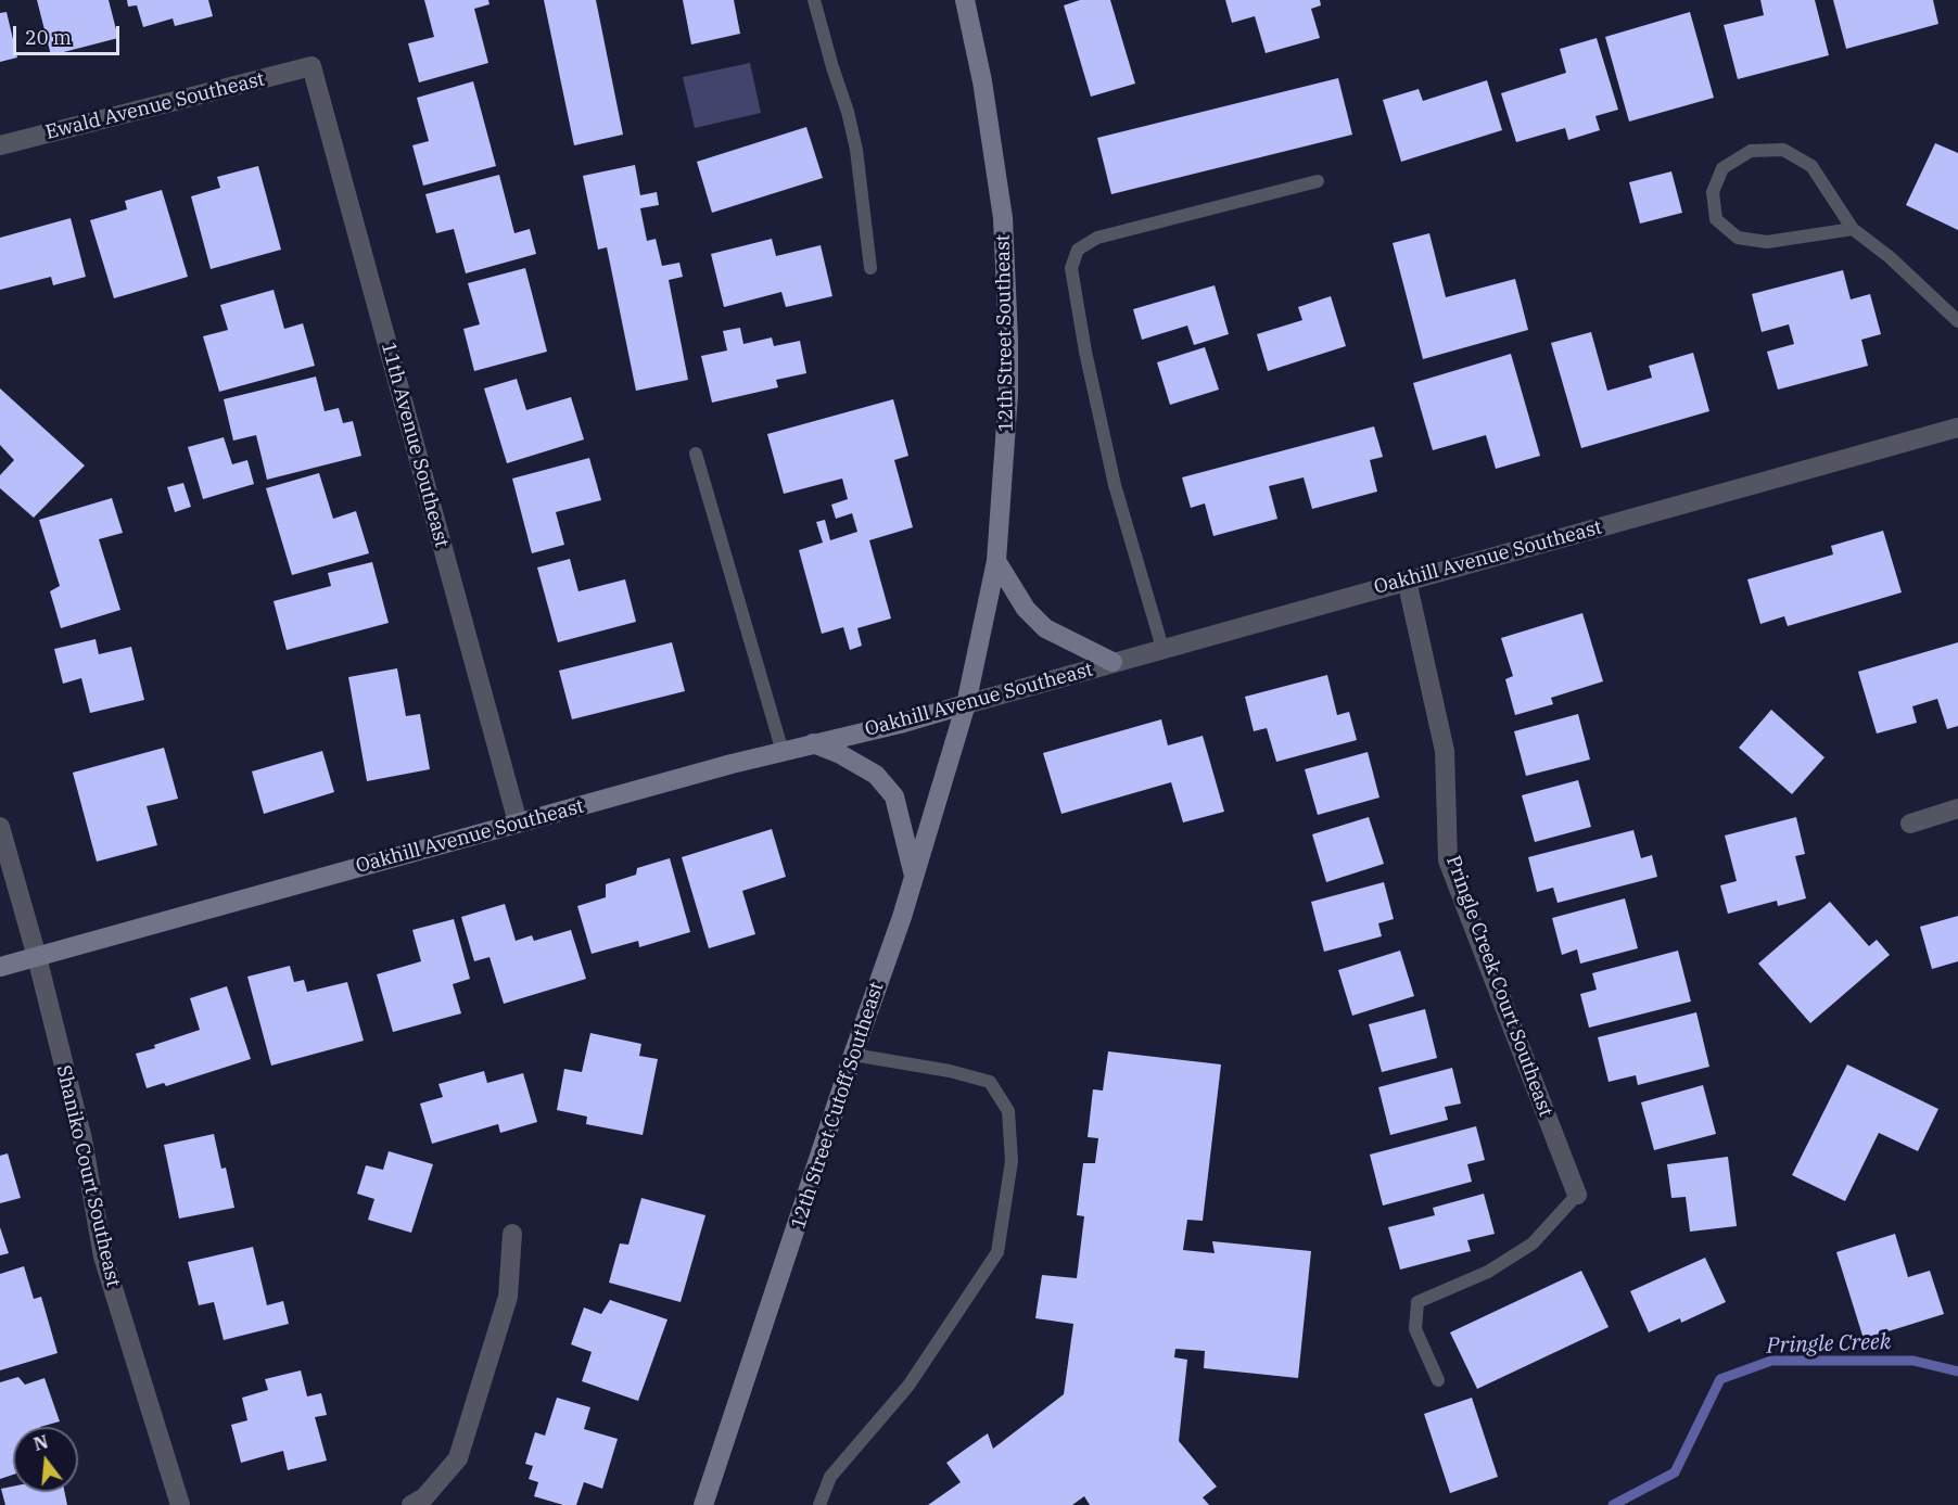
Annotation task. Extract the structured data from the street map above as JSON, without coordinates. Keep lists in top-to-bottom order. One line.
{"streets":{"main road":["12th Street Southeast","Oakhill Avenue Southeast","12th Street Cutoff Southeast"],"street":["Ewald Avenue Southeast","11th Avenue Southeast","Pringle Creek Court Southeast","Shaniko Court Southeast"]},"crossings":[["Ewald Avenue Southeast","11th Avenue Southeast"],["12th Street Southeast","Oakhill Avenue Southeast"],["12th Street Southeast","12th Street Cutoff Southeast"],["11th Avenue Southeast","Oakhill Avenue Southeast"],["Oakhill Avenue Southeast","Pringle Creek Court Southeast"],["Oakhill Avenue Southeast","12th Street Cutoff Southeast"],["Oakhill Avenue Southeast","Shaniko Court Southeast"]],"water":["Pringle Creek"],"scale_bar":"20 m","north":"top"}
